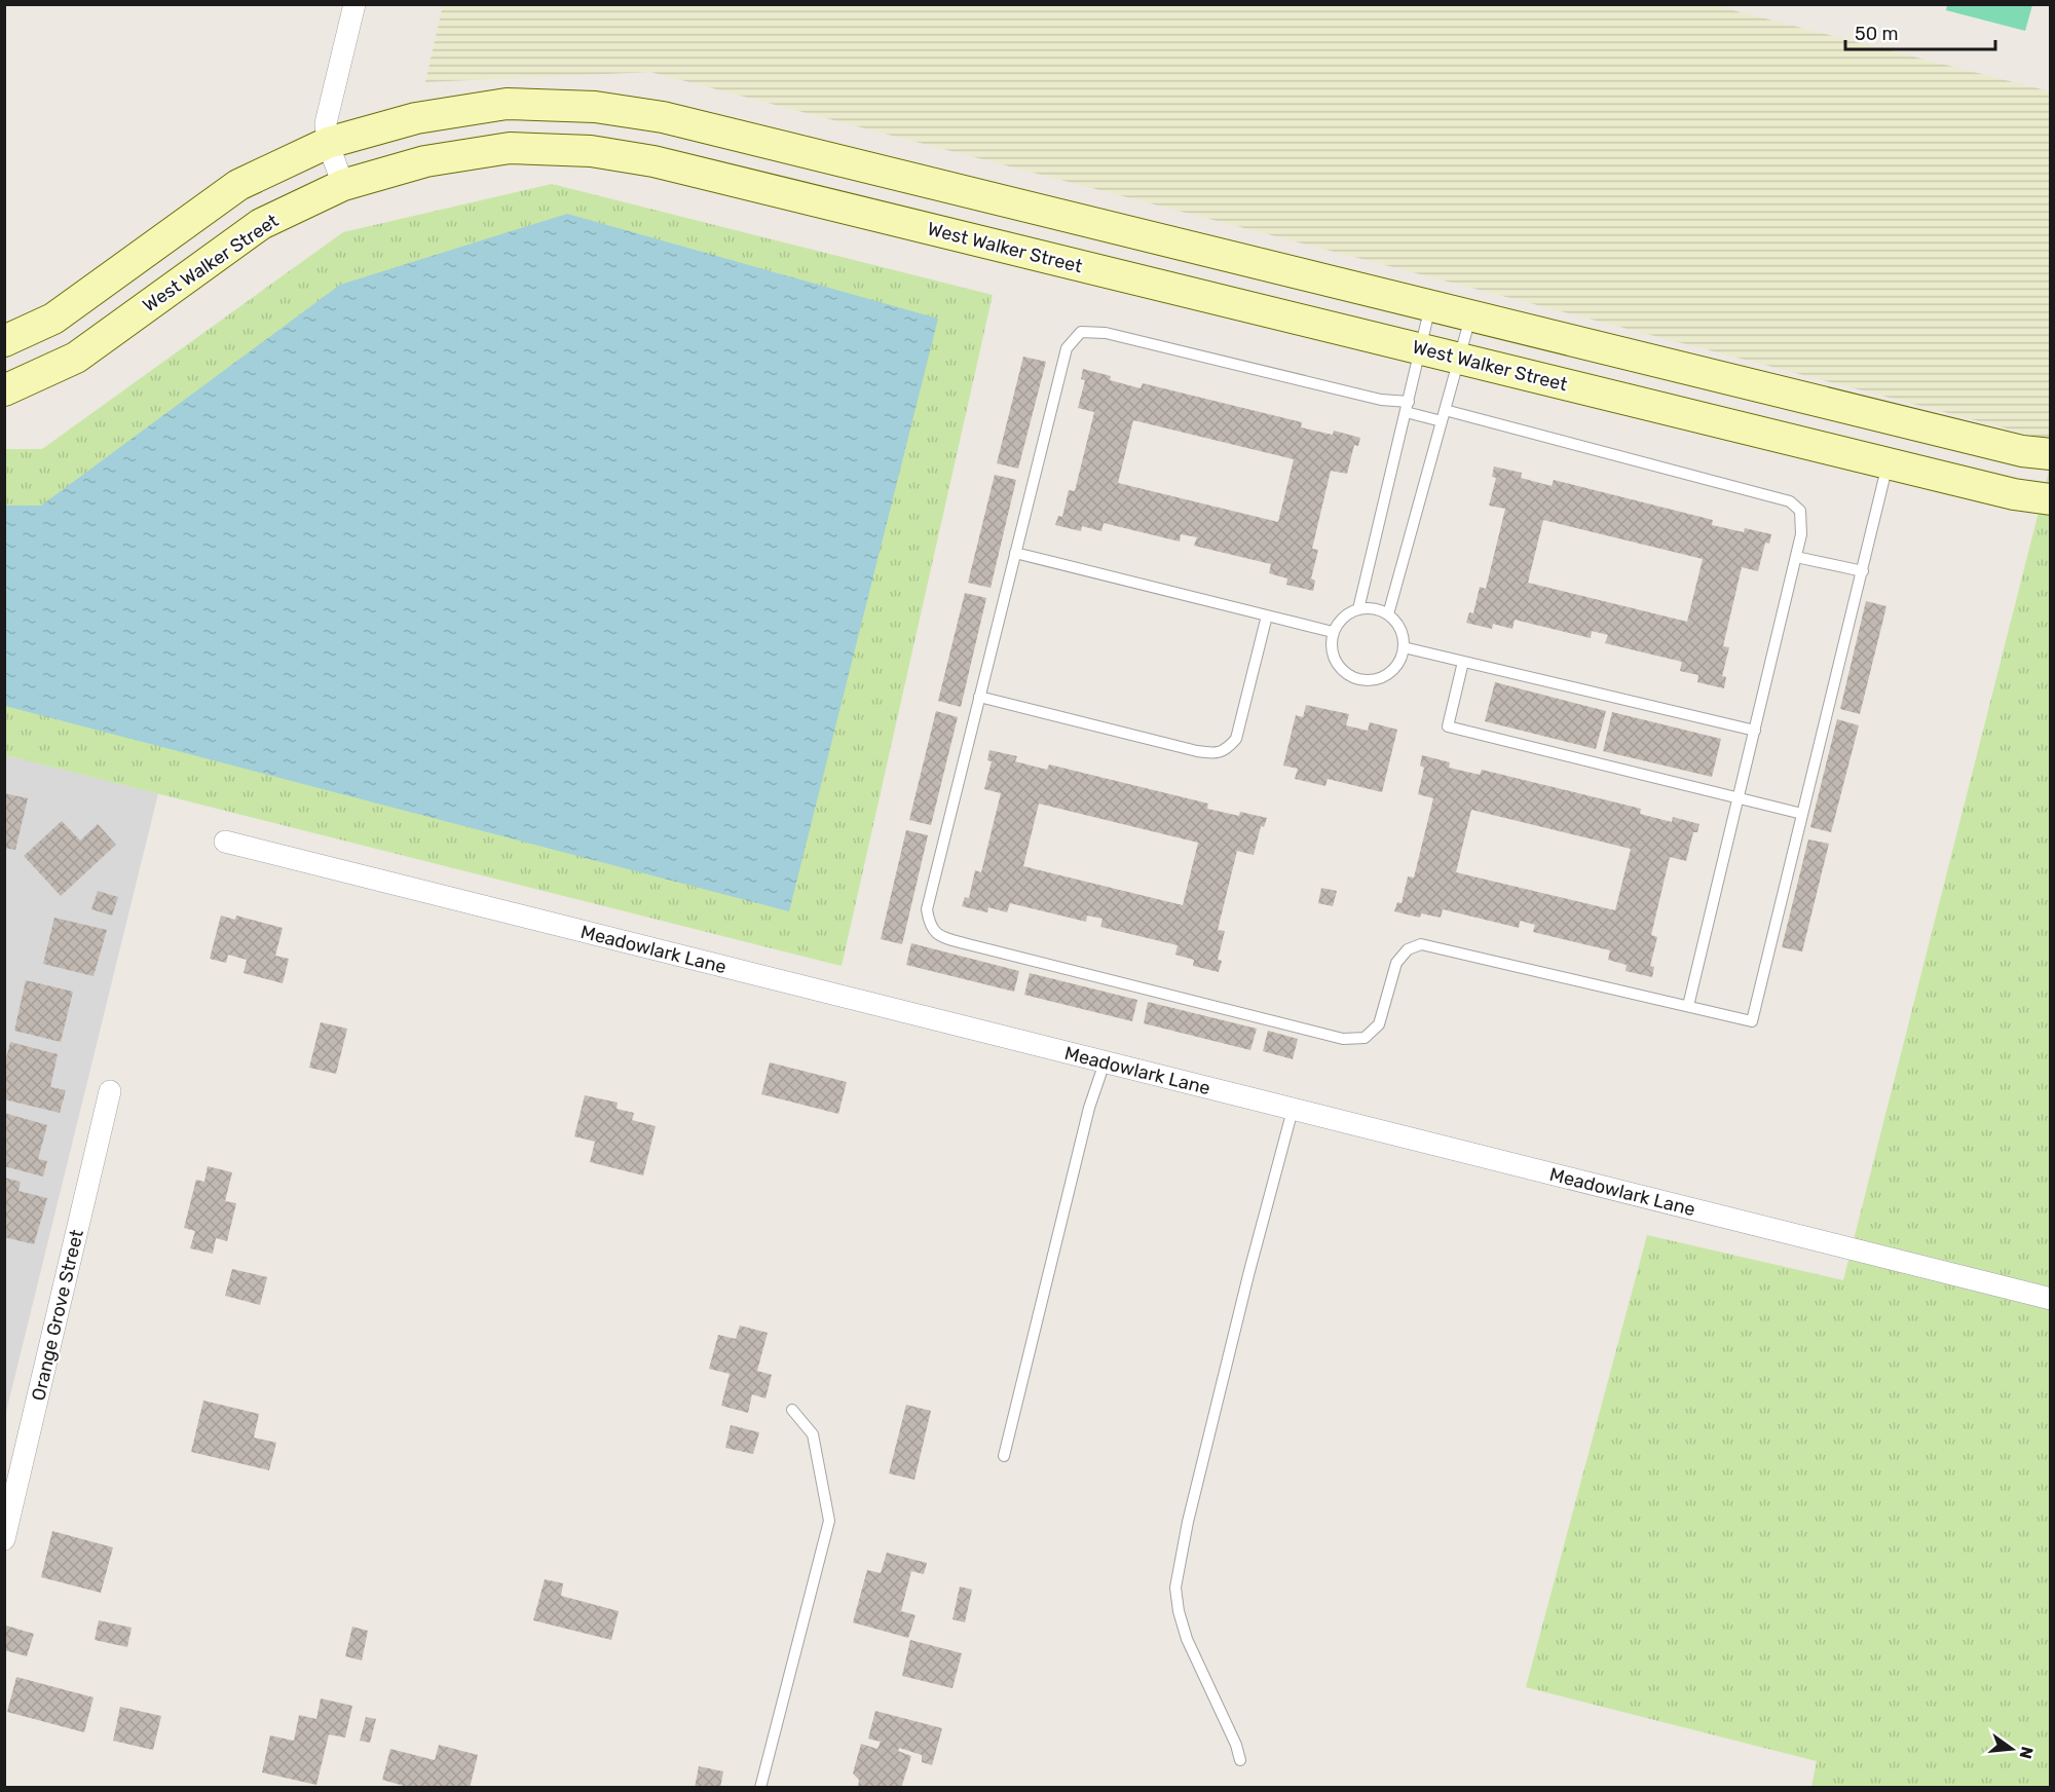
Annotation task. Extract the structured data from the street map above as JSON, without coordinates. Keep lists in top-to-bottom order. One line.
{"streets":{"street":["West Walker Street","Meadowlark Lane","Orange Grove Street"]},"scale_bar":"50 m","north":"right"}
